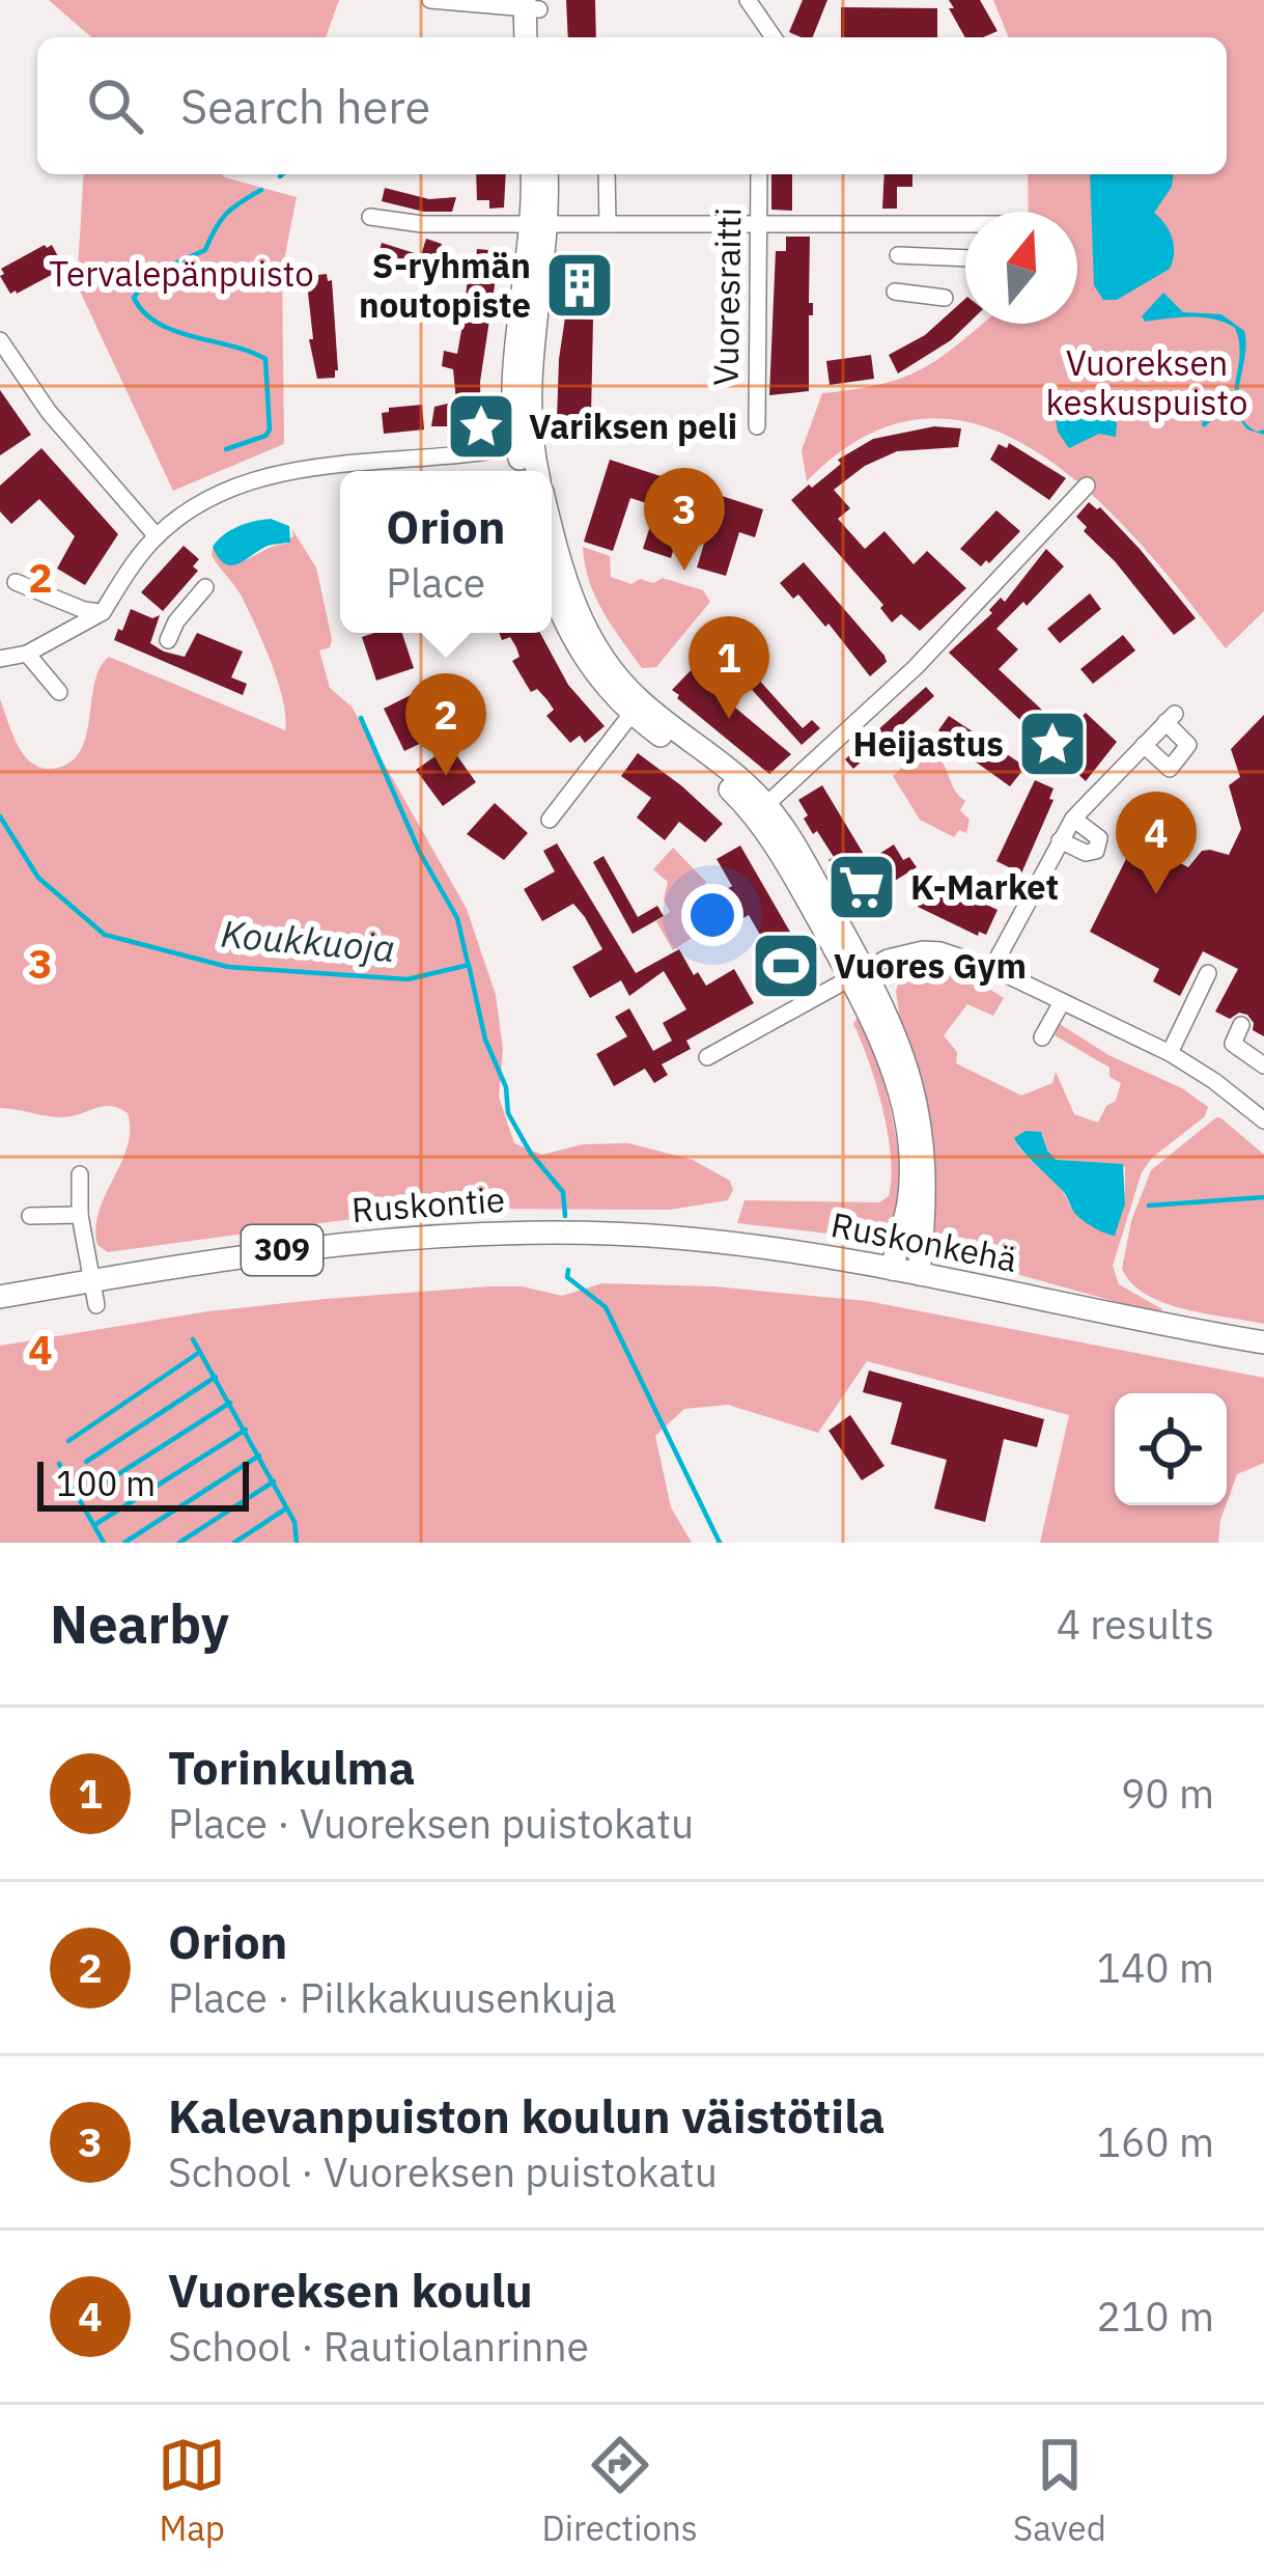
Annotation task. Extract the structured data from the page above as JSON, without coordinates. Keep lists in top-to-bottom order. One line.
{"streets":{"main road":["Ruskontie","Ruskonkehä","309"],"street":["Vuoresraitti"]},"crossings":[["Ruskontie","Ruskonkehä"]],"water":["Koukkuoja"],"parks":["Tervalepänpuisto","Vuoreksen keskuspuisto"],"places":{"building":["S-ryhmän noutopiste"],"place":["Variksen peli","Heijastus"],"supermarket":["K-Market"],"sports":["Vuores Gym"]},"scale_bar":"100 m","north":"top","page":{"search":"Search here","pins":["3","1","2","4"],"popup":["Orion","Place"],"scale":"100 m","heading":["Nearby","4 results"],"list":[{"mark":"1","name":"Torinkulma","note":"Place · Vuoreksen puistokatu","value":"90 m"},{"mark":"2","name":"Orion","note":"Place · Pilkkakuusenkuja","value":"140 m"},{"mark":"3","name":"Kalevanpuiston koulun väistötila","note":"School · Vuoreksen puistokatu","value":"160 m"},{"mark":"4","name":"Vuoreksen koulu","note":"School · Rautiolanrinne","value":"210 m"}],"nav":["Map","Directions","Saved"]},"grid":{"rows":["2","3","4"]}}
